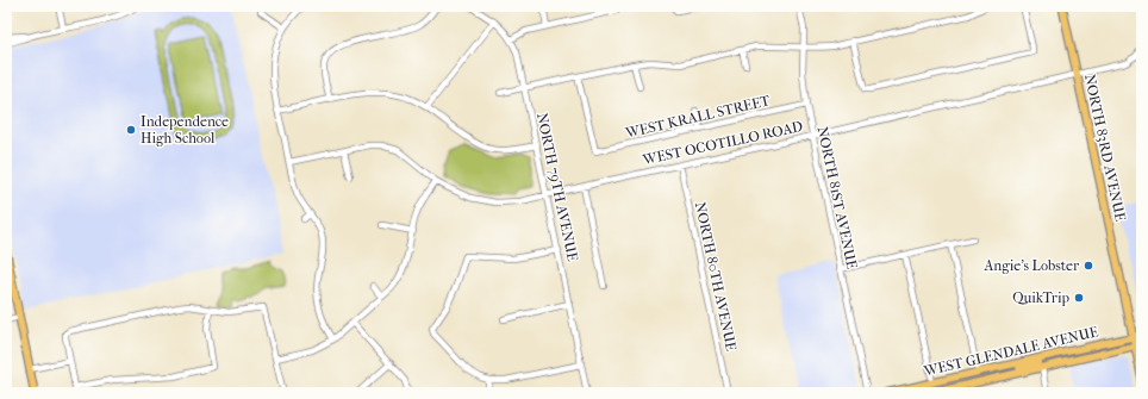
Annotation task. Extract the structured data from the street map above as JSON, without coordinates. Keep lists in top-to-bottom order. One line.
{"streets":{"main road":["NORTH 83RD AVENUE","WEST GLENDALE AVENUE"],"street":["WEST KRALL STREET","WEST OCOTILLO ROAD","NORTH 79TH AVENUE","NORTH 81ST AVENUE","NORTH 80TH AVENUE"]},"crossings":[["WEST KRALL STREET","NORTH 81ST AVENUE"],["WEST OCOTILLO ROAD","NORTH 83RD AVENUE"],["WEST OCOTILLO ROAD","NORTH 79TH AVENUE"],["WEST OCOTILLO ROAD","NORTH 81ST AVENUE"],["WEST OCOTILLO ROAD","NORTH 80TH AVENUE"],["NORTH 83RD AVENUE","WEST GLENDALE AVENUE"]],"places":["Independence High School","Angie's Lobster","QuikTrip"]}
